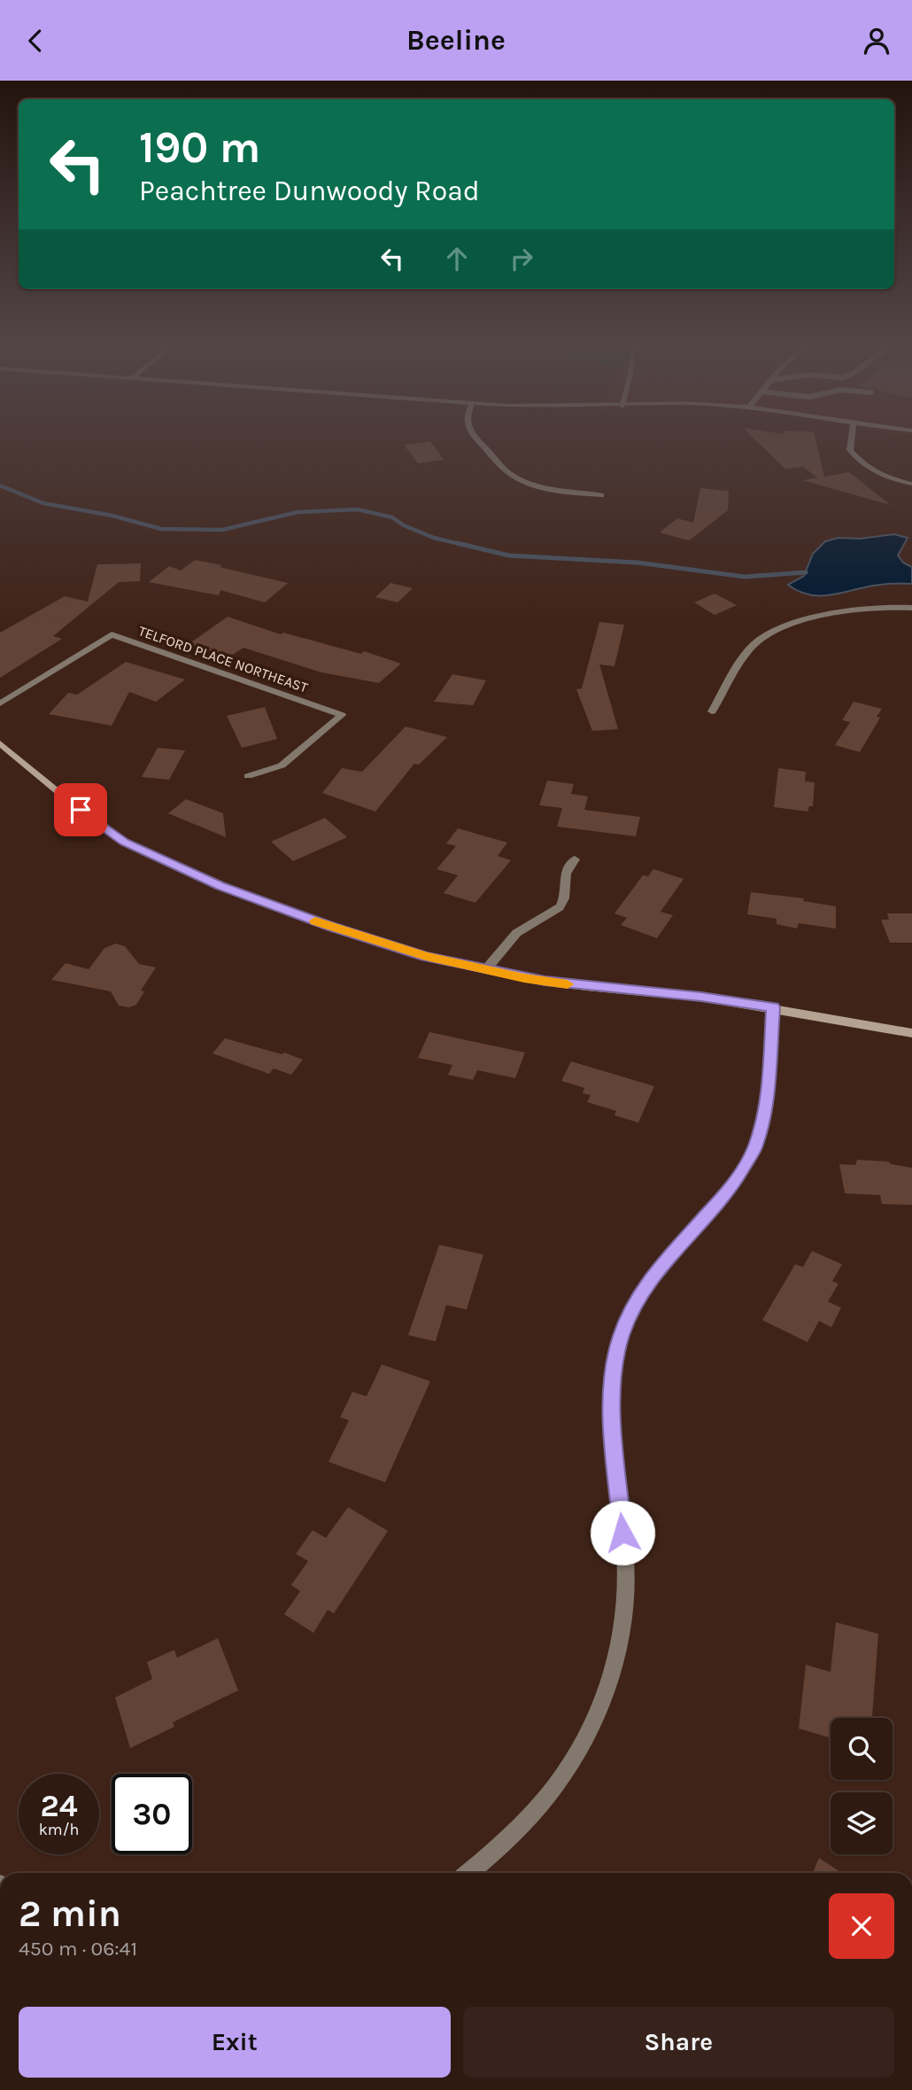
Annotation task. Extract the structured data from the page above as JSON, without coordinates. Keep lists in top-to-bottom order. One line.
{"streets":{"street":["TELFORD PLACE NORTHEAST"]},"page":{"header":"Beeline","turn":["190 m","Peachtree Dunwoody Road"],"speed":"24 km/h","limit":"30","heading":["2 min","450 m · 06:41"],"buttons":["Exit","Share"]}}
